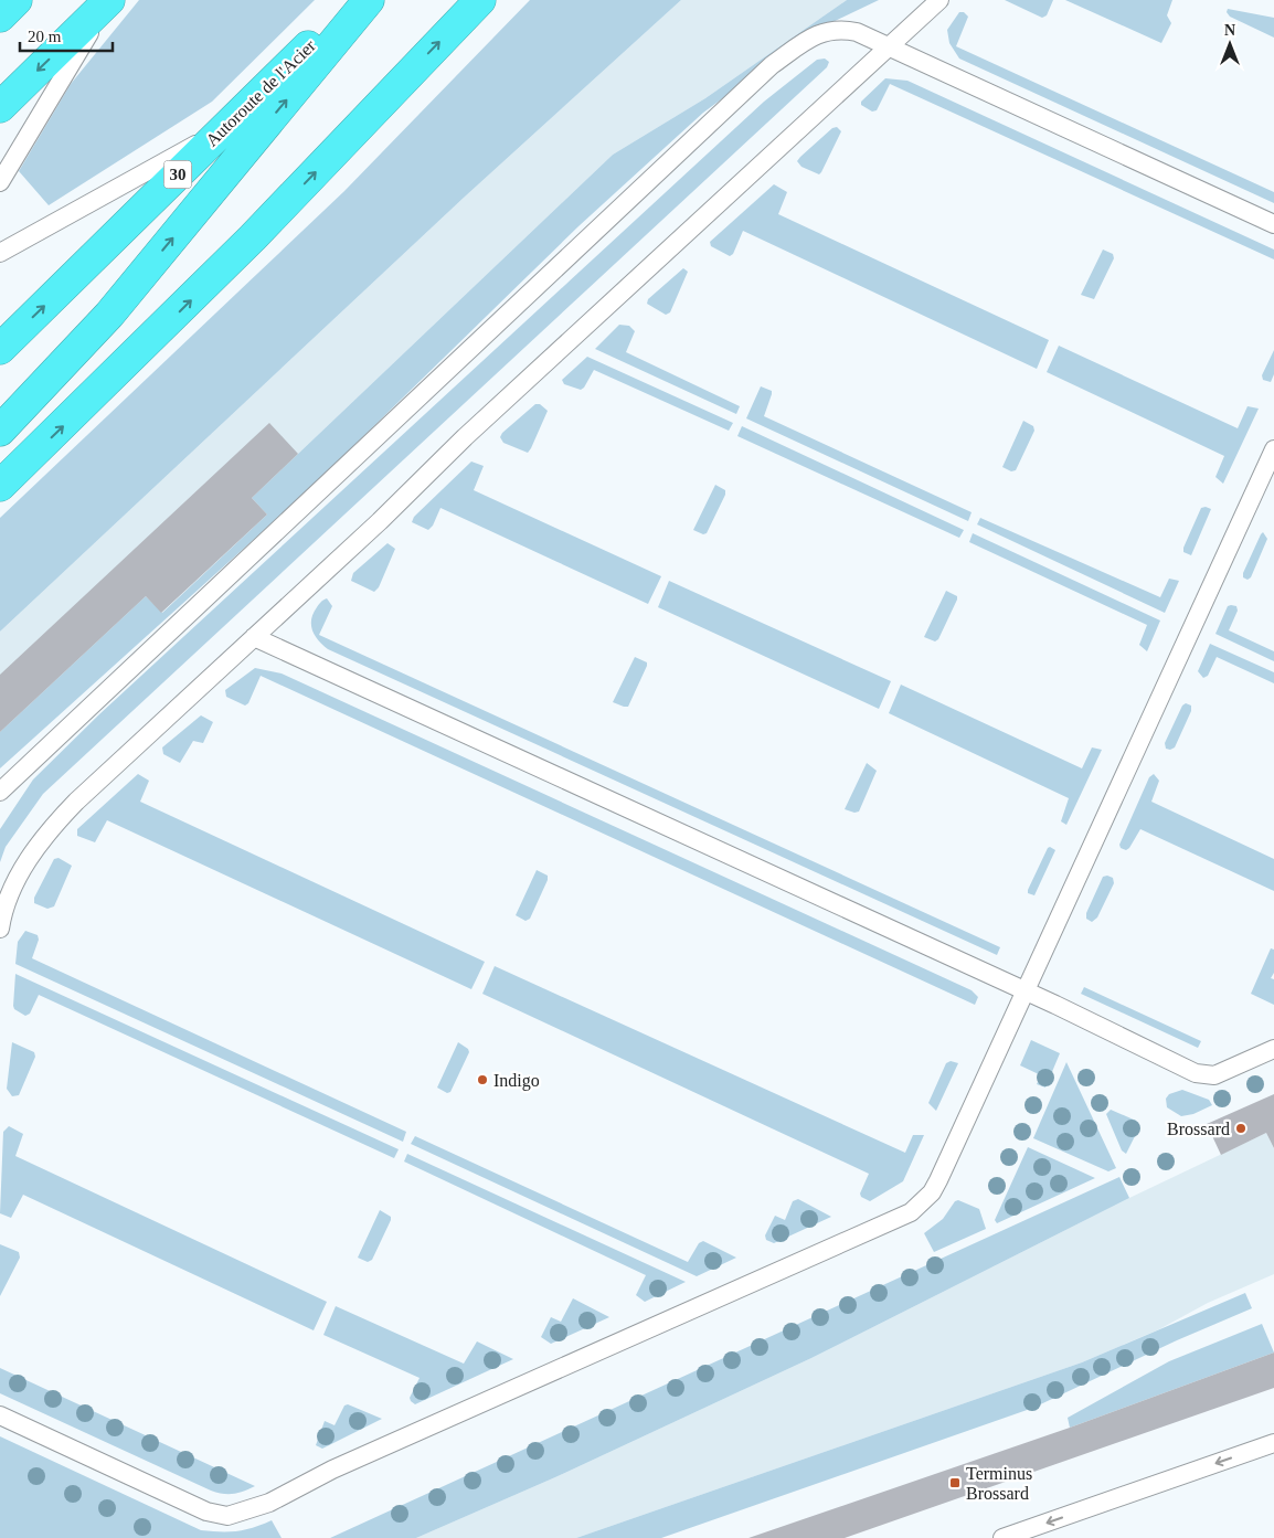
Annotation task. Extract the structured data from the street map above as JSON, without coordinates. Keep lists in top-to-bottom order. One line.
{"streets":{"highway":["Autoroute de l'Acier","30"]},"places":{"other":["Indigo","Brossard"],"transit":["Terminus Brossard"]},"scale_bar":"20 m","north":"top"}
